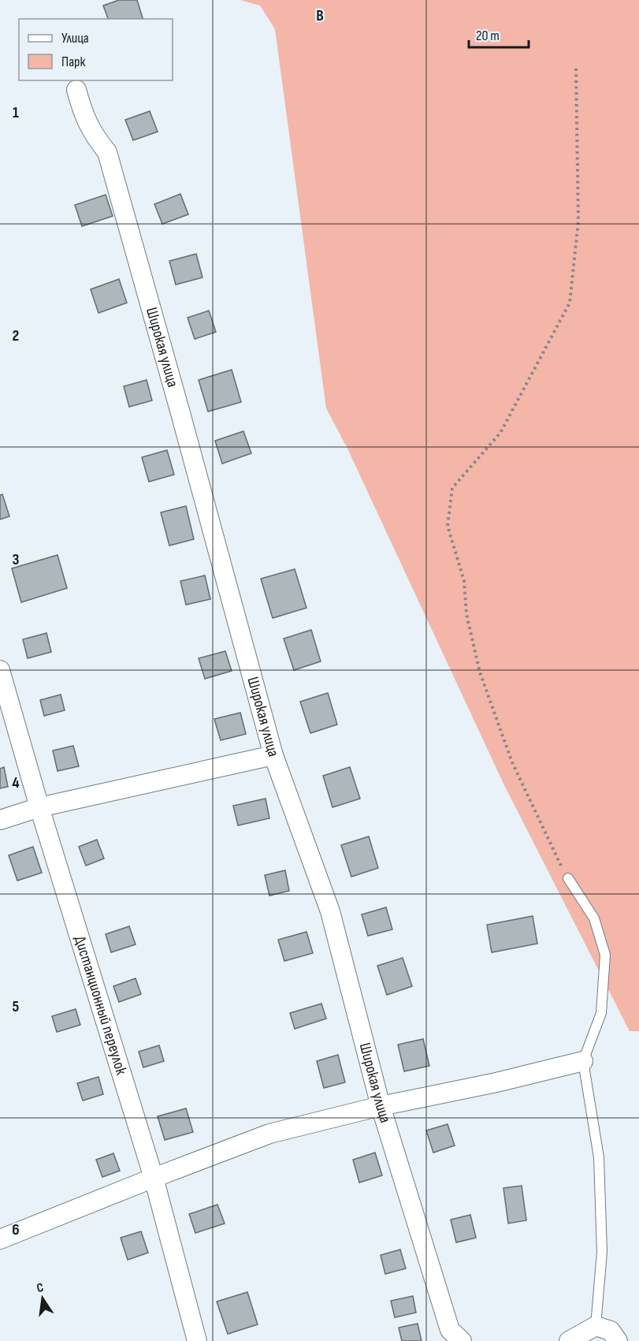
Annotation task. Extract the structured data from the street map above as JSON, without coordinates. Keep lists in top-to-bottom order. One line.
{"streets":{"street":["Широкая улица","Дистанционный переулок"]},"legend":["Улица","Парк"],"scale_bar":"20 m","north":"top","grid":{"columns":["B"],"rows":["1","2","3","4","5","6"]}}
